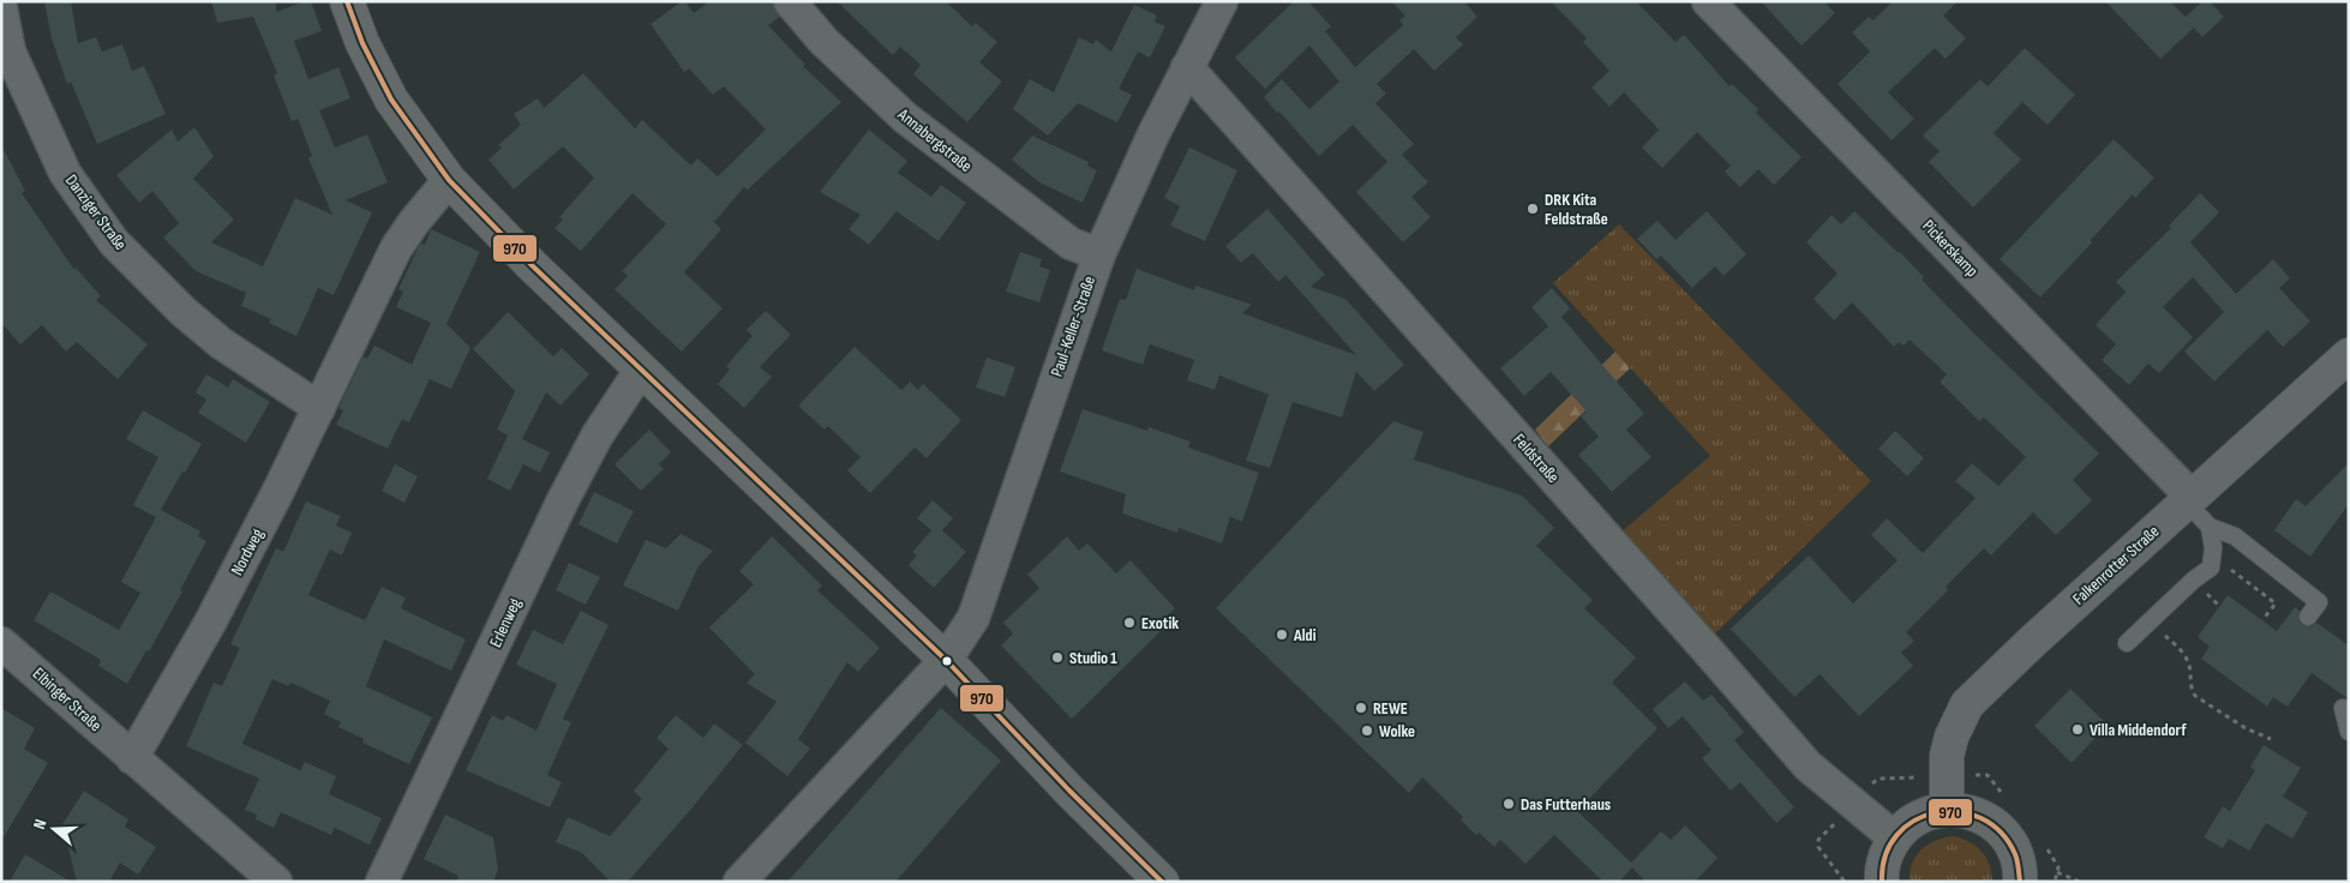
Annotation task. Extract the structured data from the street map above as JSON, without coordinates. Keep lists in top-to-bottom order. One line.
{"streets":{"main road":["Falkenrotter Straße"],"street":["Annabergstraße","Danziger Straße","Pickerskamp","Paul-Keller-Straße","Feldstraße","Nordweg","Erlenweg","Elbinger Straße"]},"crossings":[["Annabergstraße","Paul-Keller-Straße"],["Danziger Straße","Nordweg"],["Pickerskamp","Falkenrotter Straße"],["Paul-Keller-Straße","Feldstraße"],["Nordweg","Elbinger Straße"]],"places":["DRK Kita Feldstraße","Exotik","Aldi","Studio 1","REWE","Villa Middendorf","Wolke","Das Futterhaus"],"lines":["transit line 970"],"north":"left"}
